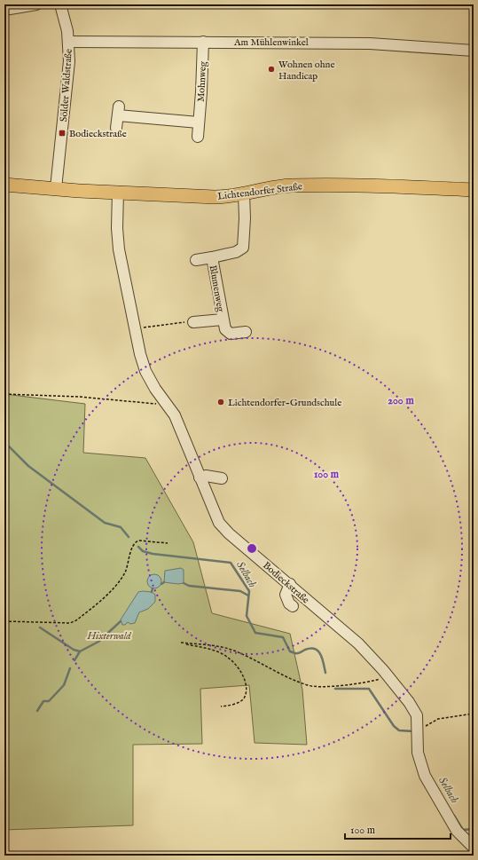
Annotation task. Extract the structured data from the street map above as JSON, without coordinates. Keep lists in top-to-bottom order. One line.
{"streets":{"main road":["Lichtendorfer Straße"],"street":["Am Mühlenwinkel","Mohnweg","Sölder Waldstraße","Blumenweg","Bodieckstraße"]},"crossings":[["Am Mühlenwinkel","Mohnweg"],["Am Mühlenwinkel","Sölder Waldstraße"],["Sölder Waldstraße","Lichtendorfer Straße"],["Lichtendorfer Straße","Blumenweg"],["Lichtendorfer Straße","Bodieckstraße"]],"water":["Selbach"],"parks":["Hixterwald"],"places":{"other":["Wohnen ohne Handicap","Lichtendorfer-Grundschule"],"transit":["Bodieckstraße"]},"scale_bar":"100 m","rings":["200 m","100 m"]}
